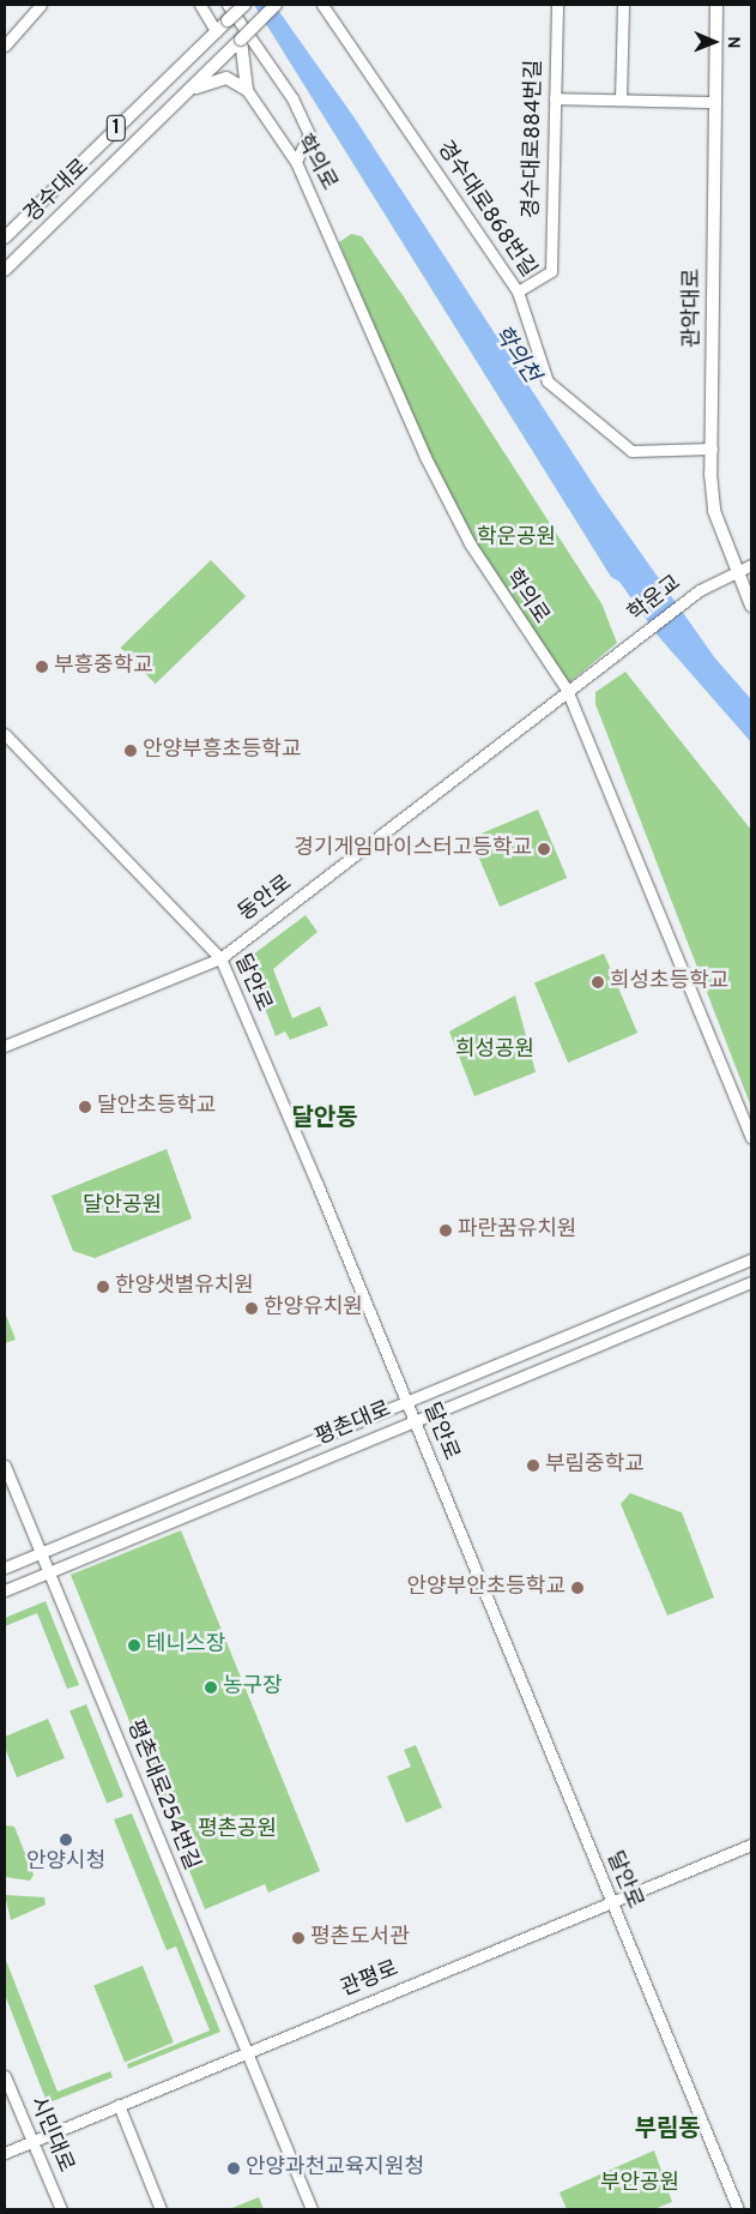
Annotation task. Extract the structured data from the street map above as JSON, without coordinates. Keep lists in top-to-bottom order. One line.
{"streets":{"main road":["1","경수대로","관악대로"],"street":["경수대로884번길","학의로","경수대로868번길","학운교","동안로","달안로","평촌대로","평촌대로254번길","관평로","시민대로"]},"crossings":[["1","경수대로"],["경수대로884번길","경수대로868번길"],["학의로","동안로"],["경수대로868번길","관악대로"],["관악대로","학운교"],["학운교","동안로"],["동안로","달안로"],["달안로","평촌대로"],["달안로","관평로"],["평촌대로","평촌대로254번길"],["평촌대로254번길","관평로"],["관평로","시민대로"]],"districts":["달안동","부림동"],"water":["학의천"],"parks":["학운공원","희성공원","달안공원","평촌공원","부안공원"],"places":["부흥중학교","안양부흥초등학교","경기게임마이스터고등학교","희성초등학교","달안초등학교","파란꿈유치원","한양샛별유치원","한양유치원","부림중학교","안양부안초등학교","테니스장","농구장","안양시청","평촌도서관","안양과천교육지원청"],"north":"right"}
